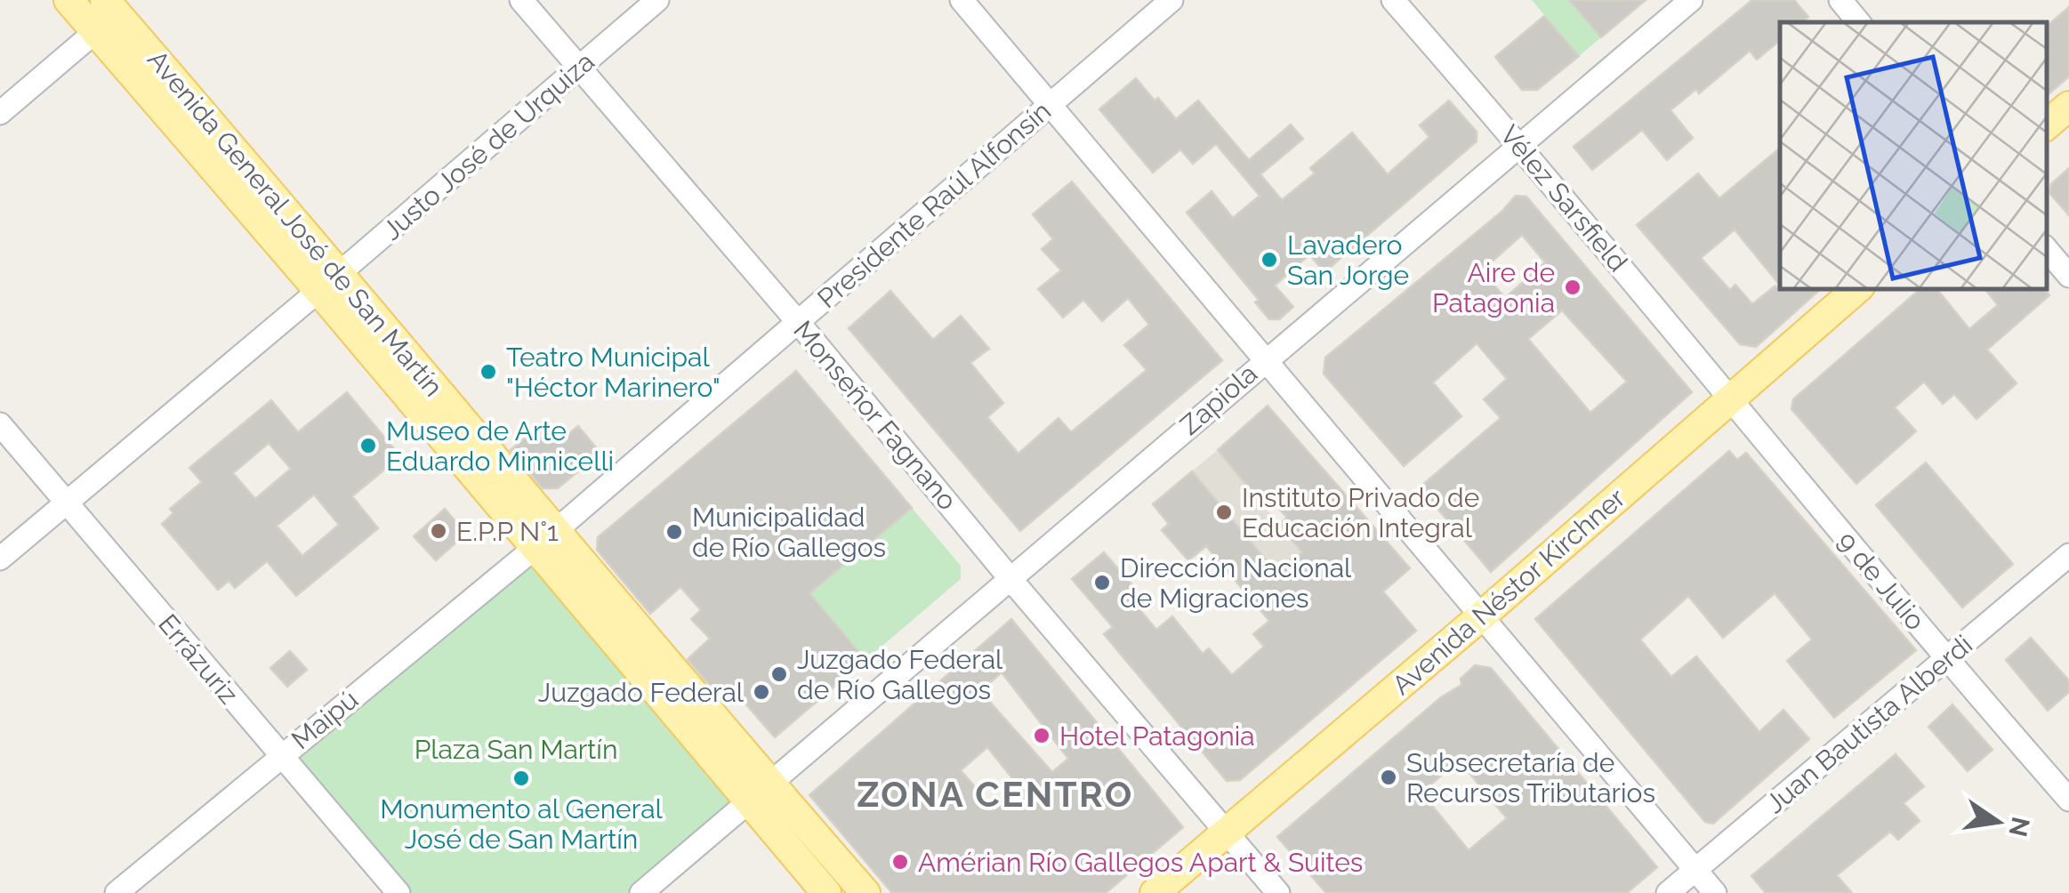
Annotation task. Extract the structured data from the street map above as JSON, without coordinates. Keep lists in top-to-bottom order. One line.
{"streets":{"main road":["Avenida General José de San Martín","Avenida Néstor Kirchner"],"street":["Justo José de Urquiza","Vélez Sarsfield","Presidente Raúl Alfonsín","Zapiola","Monseñor Fagnano","9 de Julio","Errázuriz","Maipú","Juan Bautista Alberdi"]},"crossings":[["Justo José de Urquiza","Avenida General José de San Martín"],["Justo José de Urquiza","Monseñor Fagnano"],["Justo José de Urquiza","Errázuriz"],["Vélez Sarsfield","Zapiola"],["Vélez Sarsfield","9 de Julio"],["Vélez Sarsfield","Avenida Néstor Kirchner"],["Presidente Raúl Alfonsín","Avenida General José de San Martín"],["Presidente Raúl Alfonsín","Monseñor Fagnano"],["Presidente Raúl Alfonsín","Maipú"],["Avenida General José de San Martín","Zapiola"],["Avenida General José de San Martín","Maipú"],["Zapiola","Monseñor Fagnano"],["Monseñor Fagnano","Avenida Néstor Kirchner"],["9 de Julio","Avenida Néstor Kirchner"],["9 de Julio","Juan Bautista Alberdi"],["Errázuriz","Maipú"]],"districts":["ZONA CENTRO"],"parks":["Plaza San Martín"],"places":["Lavadero San Jorge","Aire de Patagonia","Teatro Municipal \"Héctor Marinero\"","Museo de Arte Eduardo Minnicelli","Instituto Privado de Educación Integral","E.P.P N°1","Municipalidad de Río Gallegos","Dirección Nacional de Migraciones","Juzgado Federal de Río Gallegos","Juzgado Federal","Hotel Patagonia","Subsecretaría de Recursos Tributarios","Monumento al General José de San Martín","Amérian Río Gallegos Apart & Suites"],"north":"right"}
